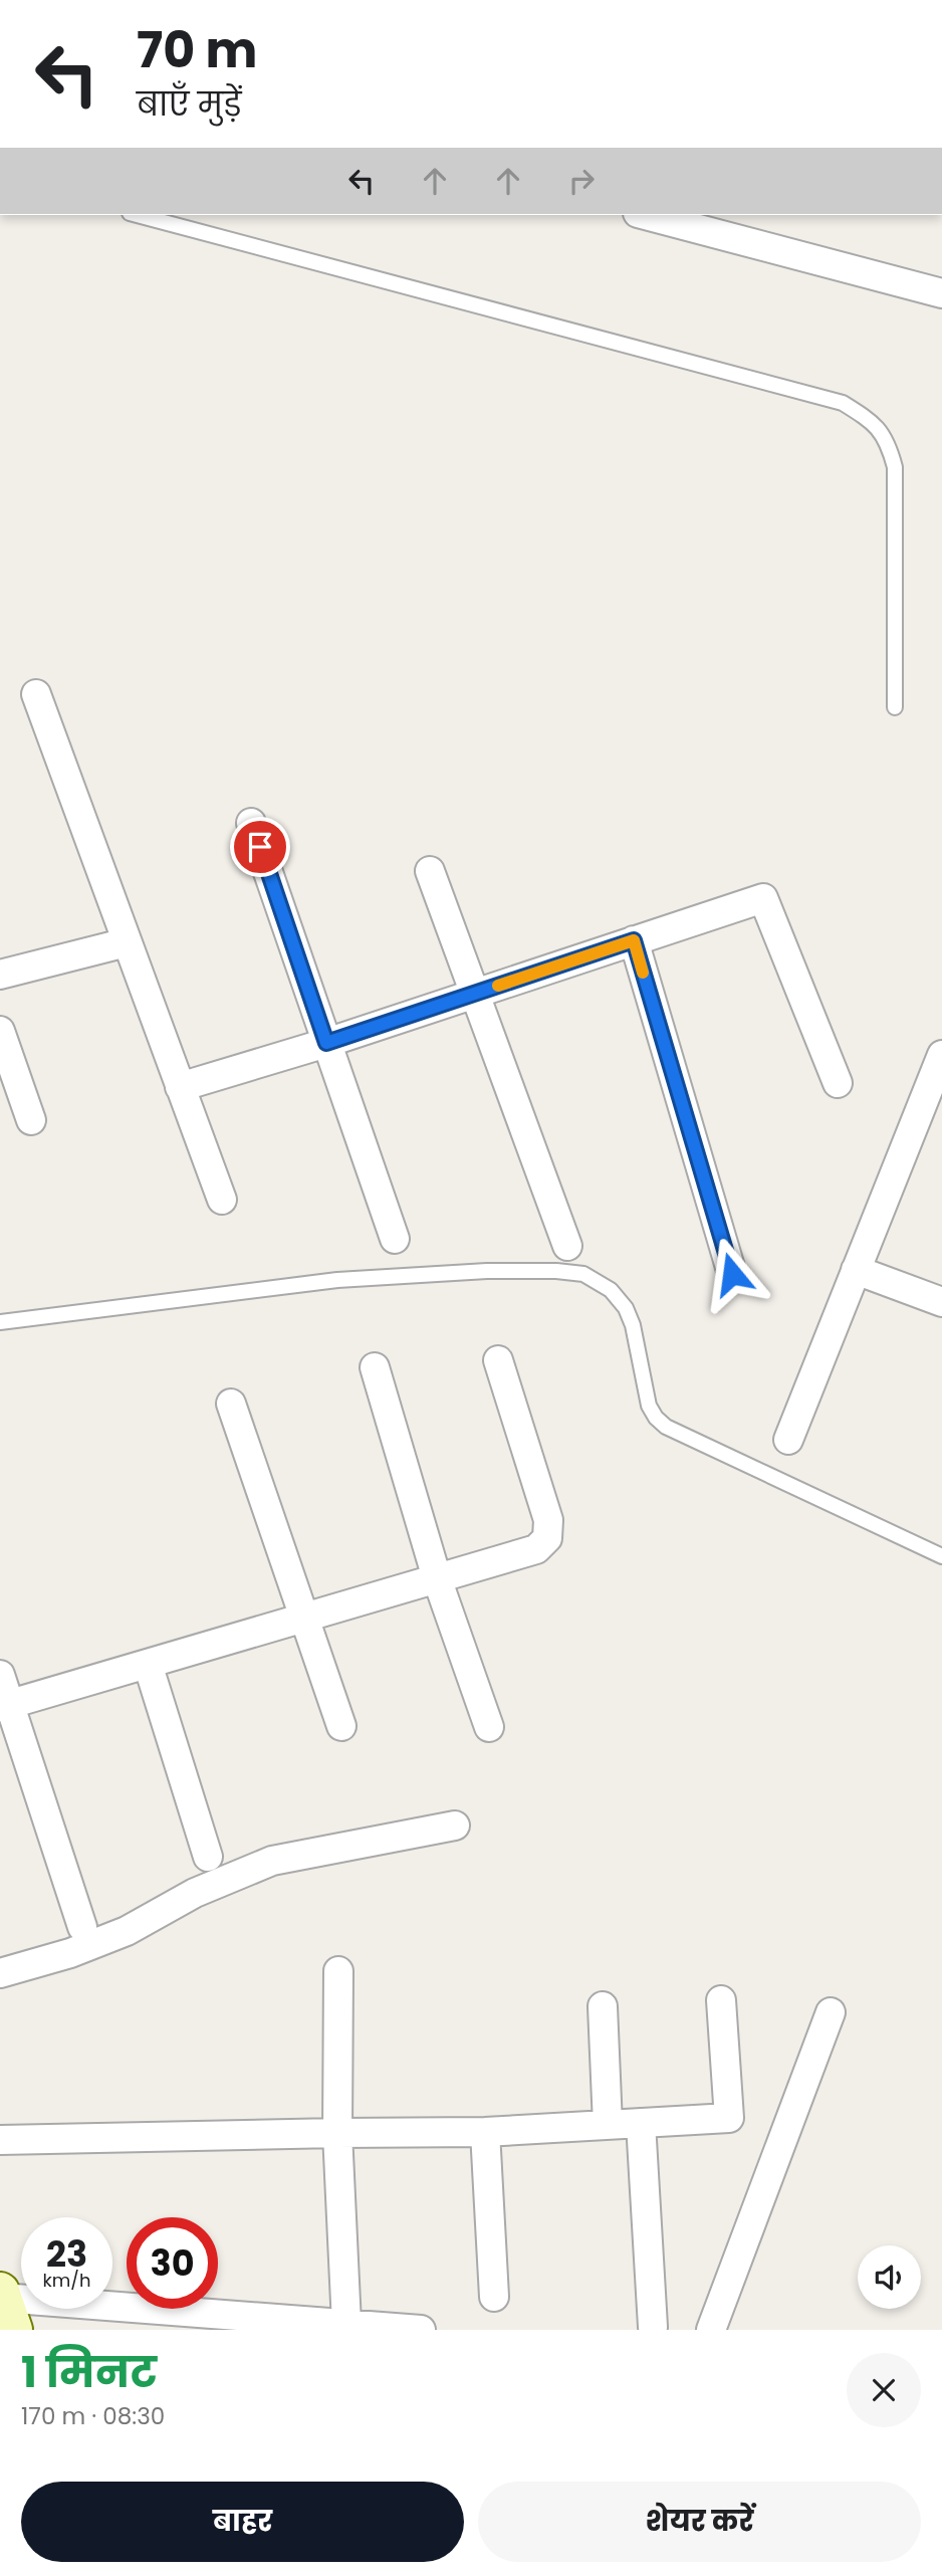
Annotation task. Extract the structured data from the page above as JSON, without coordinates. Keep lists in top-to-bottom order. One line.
{"page":{"turn":["70 m","बाएँ मुड़ें"],"speed":"23 km/h","limit":"30","heading":["1 मिनट","170 m · 08:30"],"buttons":["बाहर","शेयर करें"]}}
